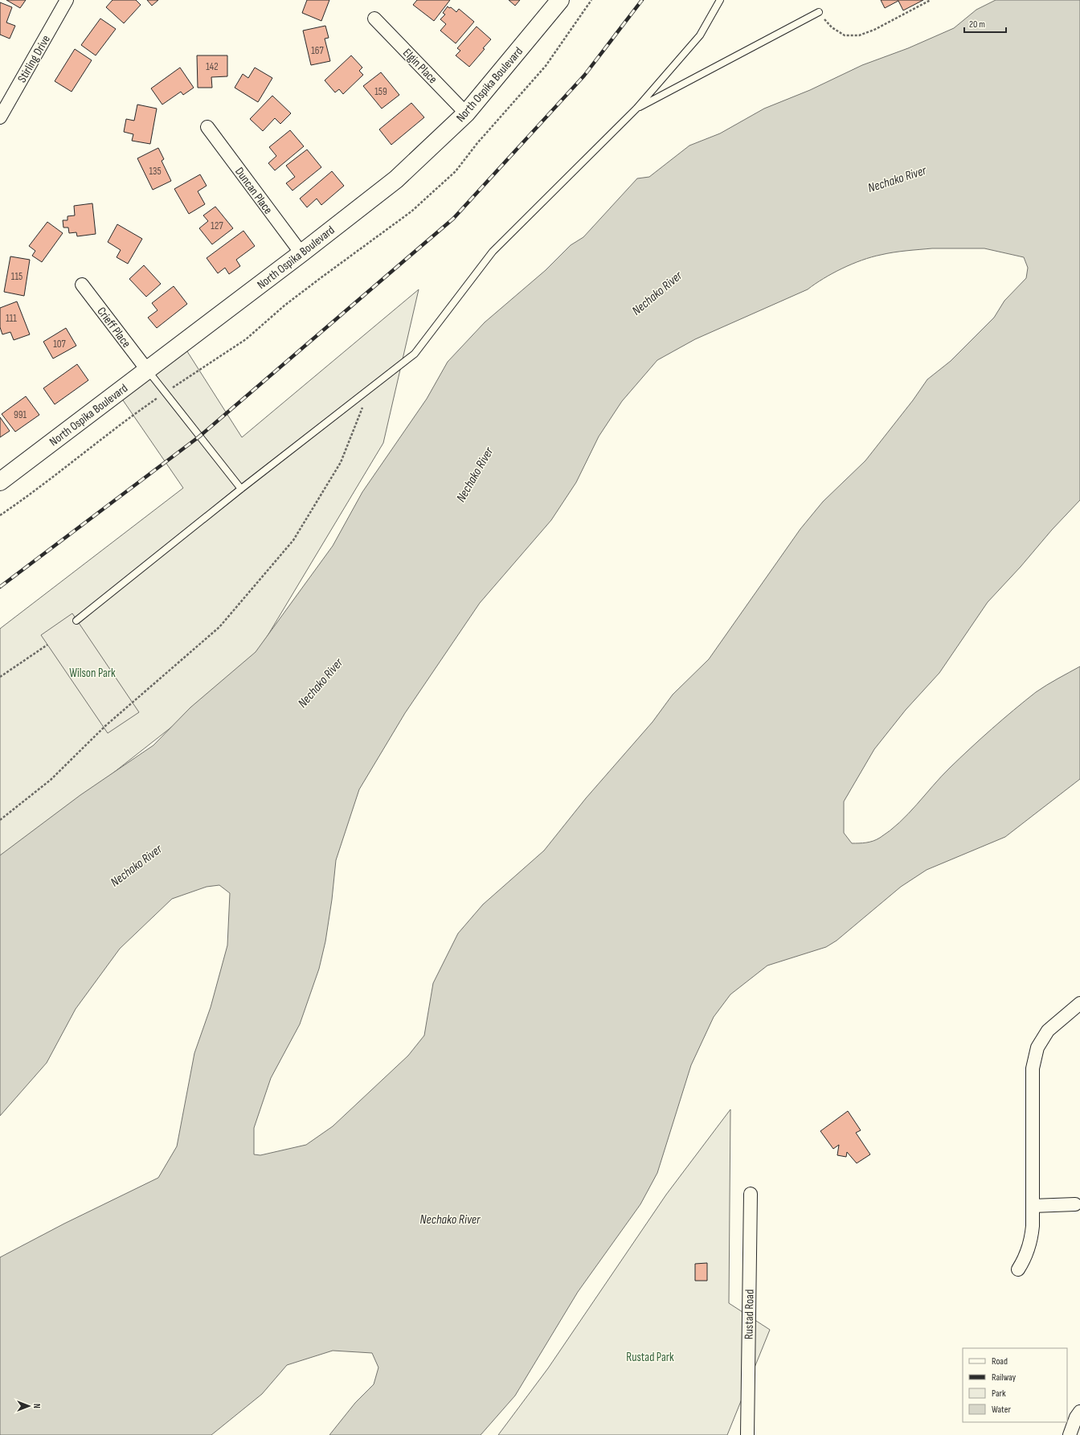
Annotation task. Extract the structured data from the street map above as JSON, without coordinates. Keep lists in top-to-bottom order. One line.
{"streets":{"street":["Stirling Drive","Elgin Place","North Ospika Boulevard","Duncan Place","Crieff Place","Rustad Road"]},"crossings":[["Elgin Place","North Ospika Boulevard"],["North Ospika Boulevard","Duncan Place"],["North Ospika Boulevard","Crieff Place"]],"water":["Nechako River"],"parks":["Wilson Park","Rustad Park"],"house_numbers":["167","142","159","135","127","115","111","107","991"],"legend":["Road","Railway","Park","Water"],"scale_bar":"20 m","north":"right"}
